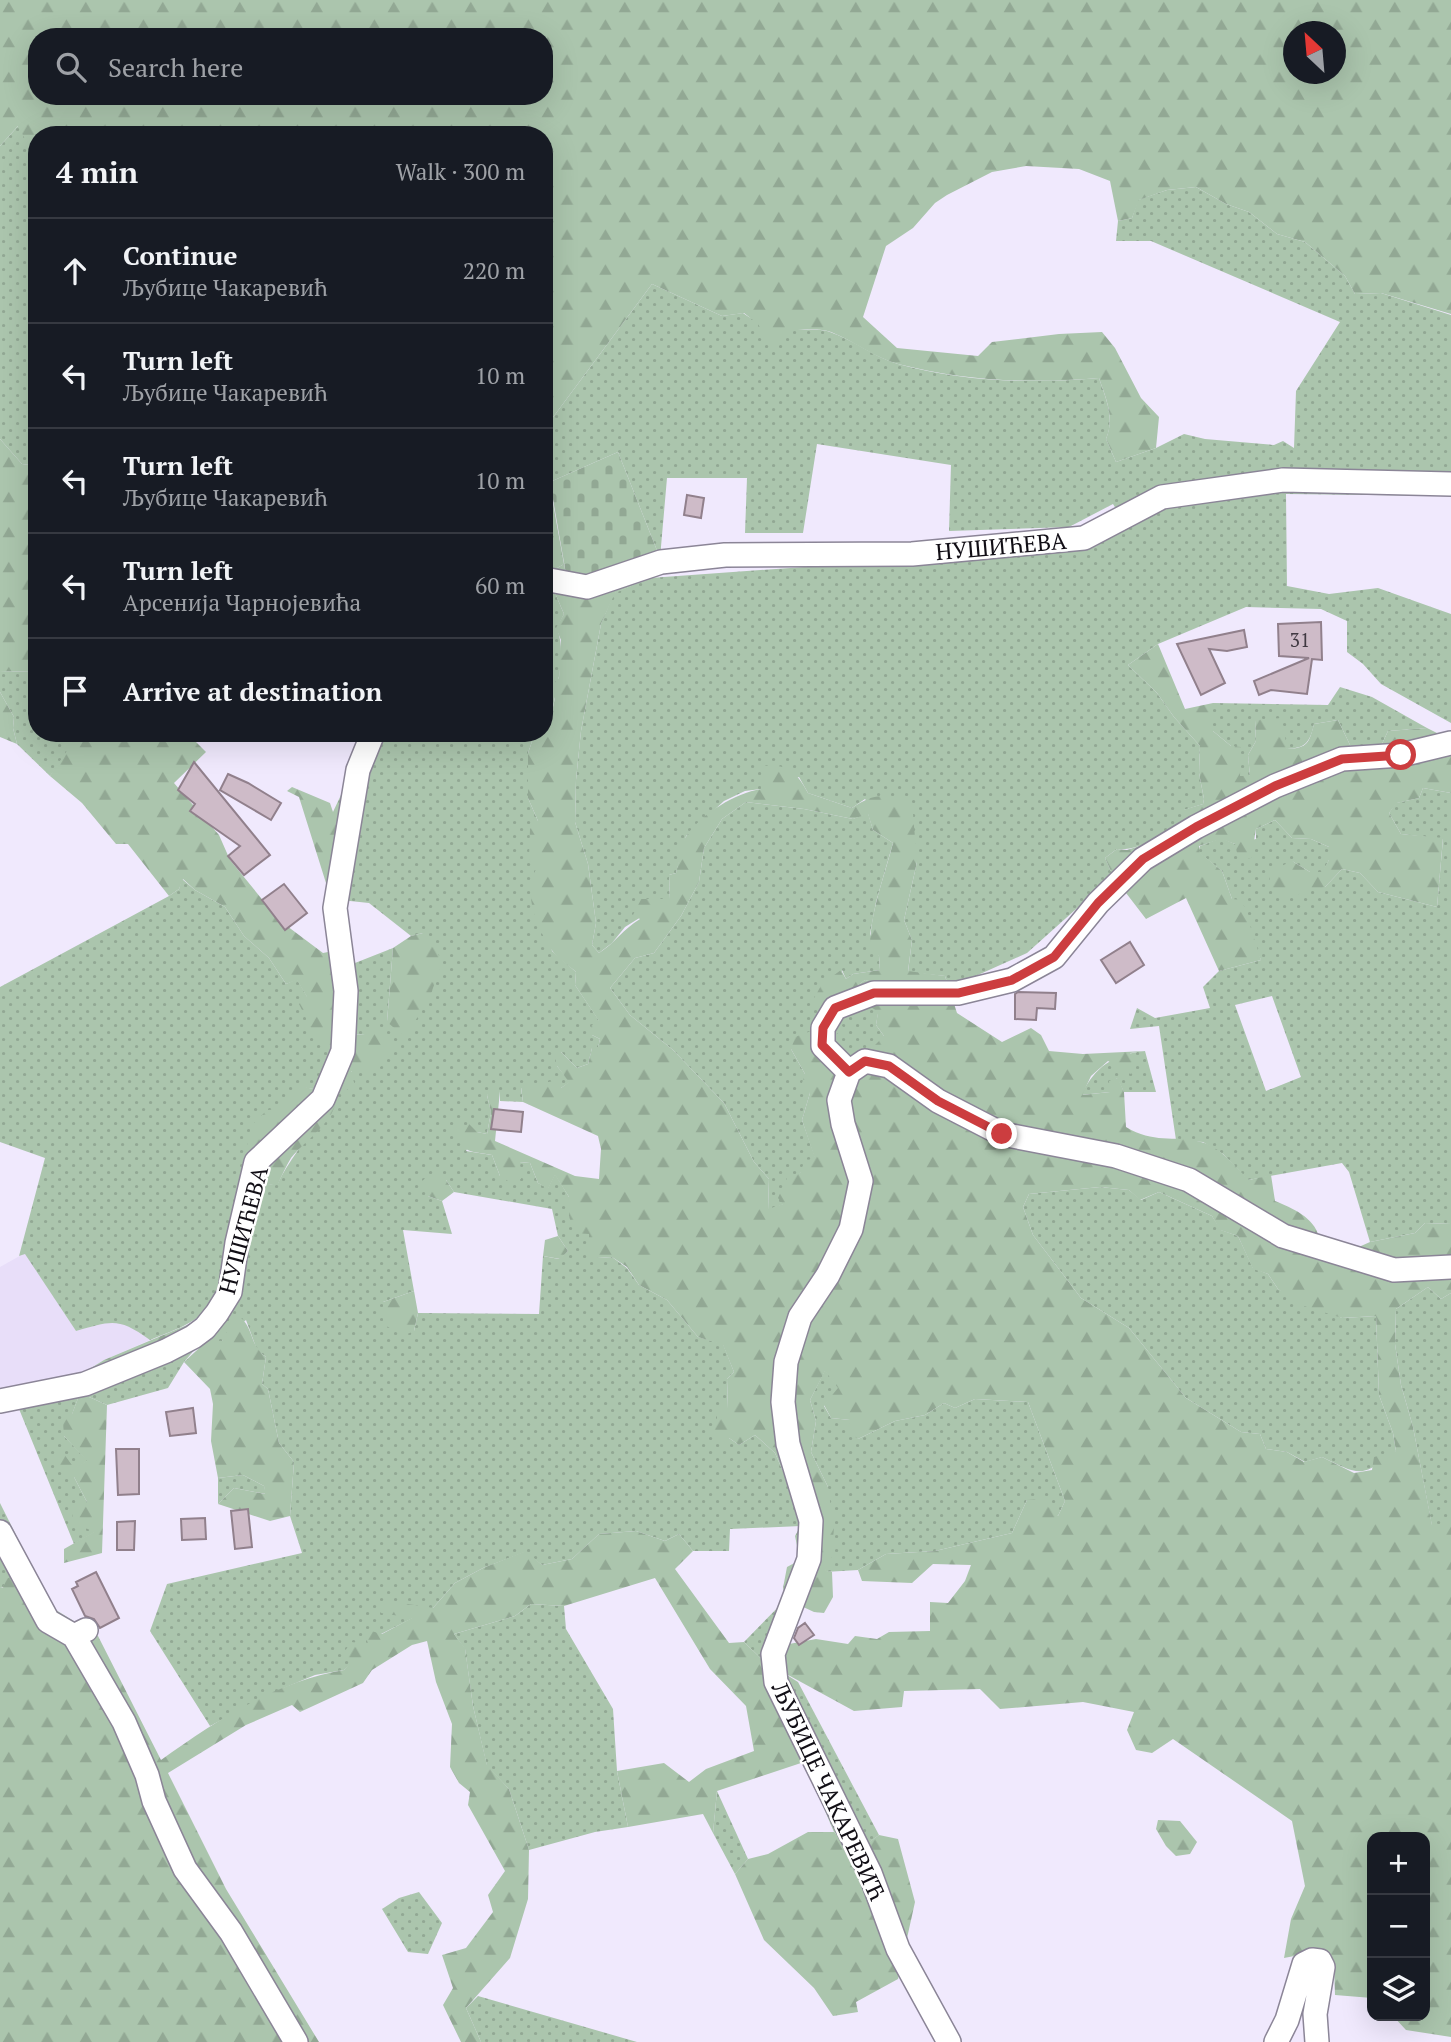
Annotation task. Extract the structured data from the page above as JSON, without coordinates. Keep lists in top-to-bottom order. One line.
{"streets":{"street":["НУШИЋЕВА","ЉУБИЦЕ ЧАКАРЕВИЋ"]},"house_numbers":["31"],"north":"top left","page":{"search":"Search here","heading":["4 min","Walk · 300 m"],"list":[["Continue","Љубице Чакаревић","220 m"],["Turn left","Љубице Чакаревић","10 m"],["Turn left","Љубице Чакаревић","10 m"],["Turn left","Арсенија Чарнојевића","60 m"],"Arrive at destination"],"map_buttons":["+","−"]}}
